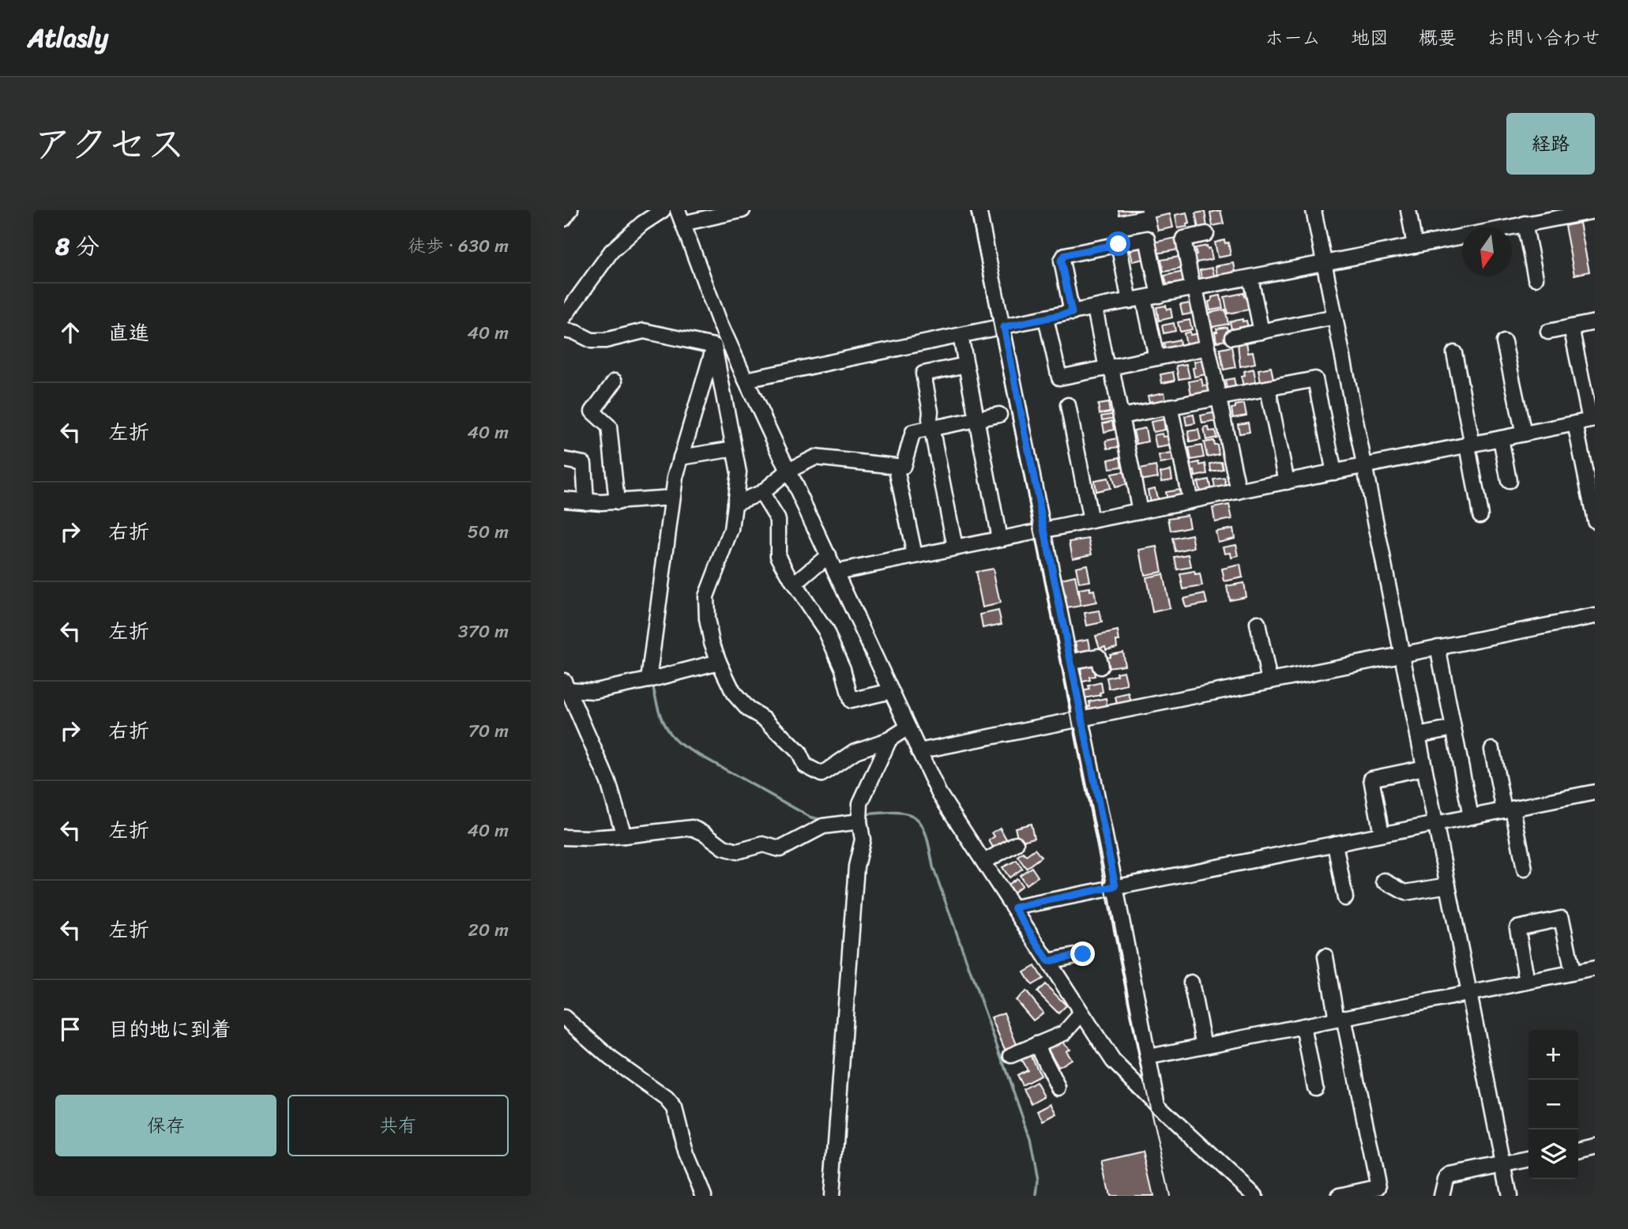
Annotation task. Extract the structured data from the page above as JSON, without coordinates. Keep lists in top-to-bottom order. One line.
{"north":"bottom","page":{"header":"Atlasly","nav":["ホーム","地図","概要","お問い合わせ"],"title":"アクセス","buttons":["経路",["保存","共有"]],"heading":["8 分","徒歩 · 630 m"],"list":[["直進","40 m"],["左折","40 m"],["右折","50 m"],["左折","370 m"],["右折","70 m"],["左折","40 m"],["左折","20 m"],"目的地に到着"],"map_buttons":["+","−"]}}
